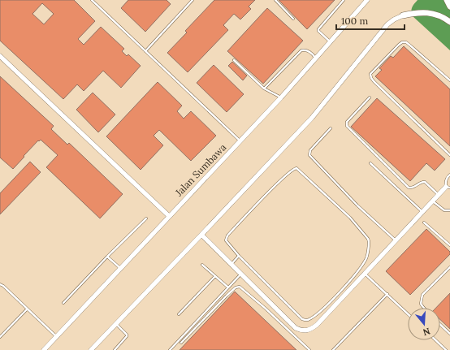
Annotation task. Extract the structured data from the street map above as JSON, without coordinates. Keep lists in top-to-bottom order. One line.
{"streets":{"street":["Jalan Sumbawa"]},"scale_bar":"100 m","north":"bottom"}
